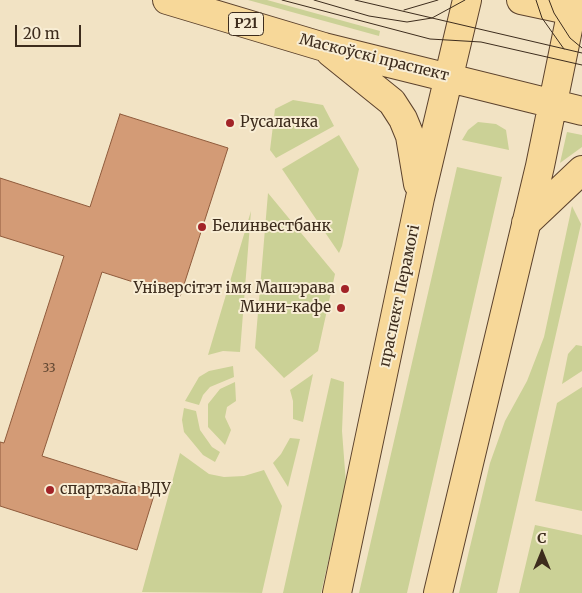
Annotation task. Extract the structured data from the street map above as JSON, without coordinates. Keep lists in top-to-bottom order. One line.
{"streets":{"main road":["Р21","Маскоўскі праспект","праспект Перамогі"]},"crossings":[["Маскоўскі праспект","праспект Перамогі"]],"places":["Русалачка","Белинвестбанк","Універсітэт імя Машэрава","Мини-кафе","спартзала ВДУ"],"house_numbers":["33"],"scale_bar":"20 m","north":"top"}
